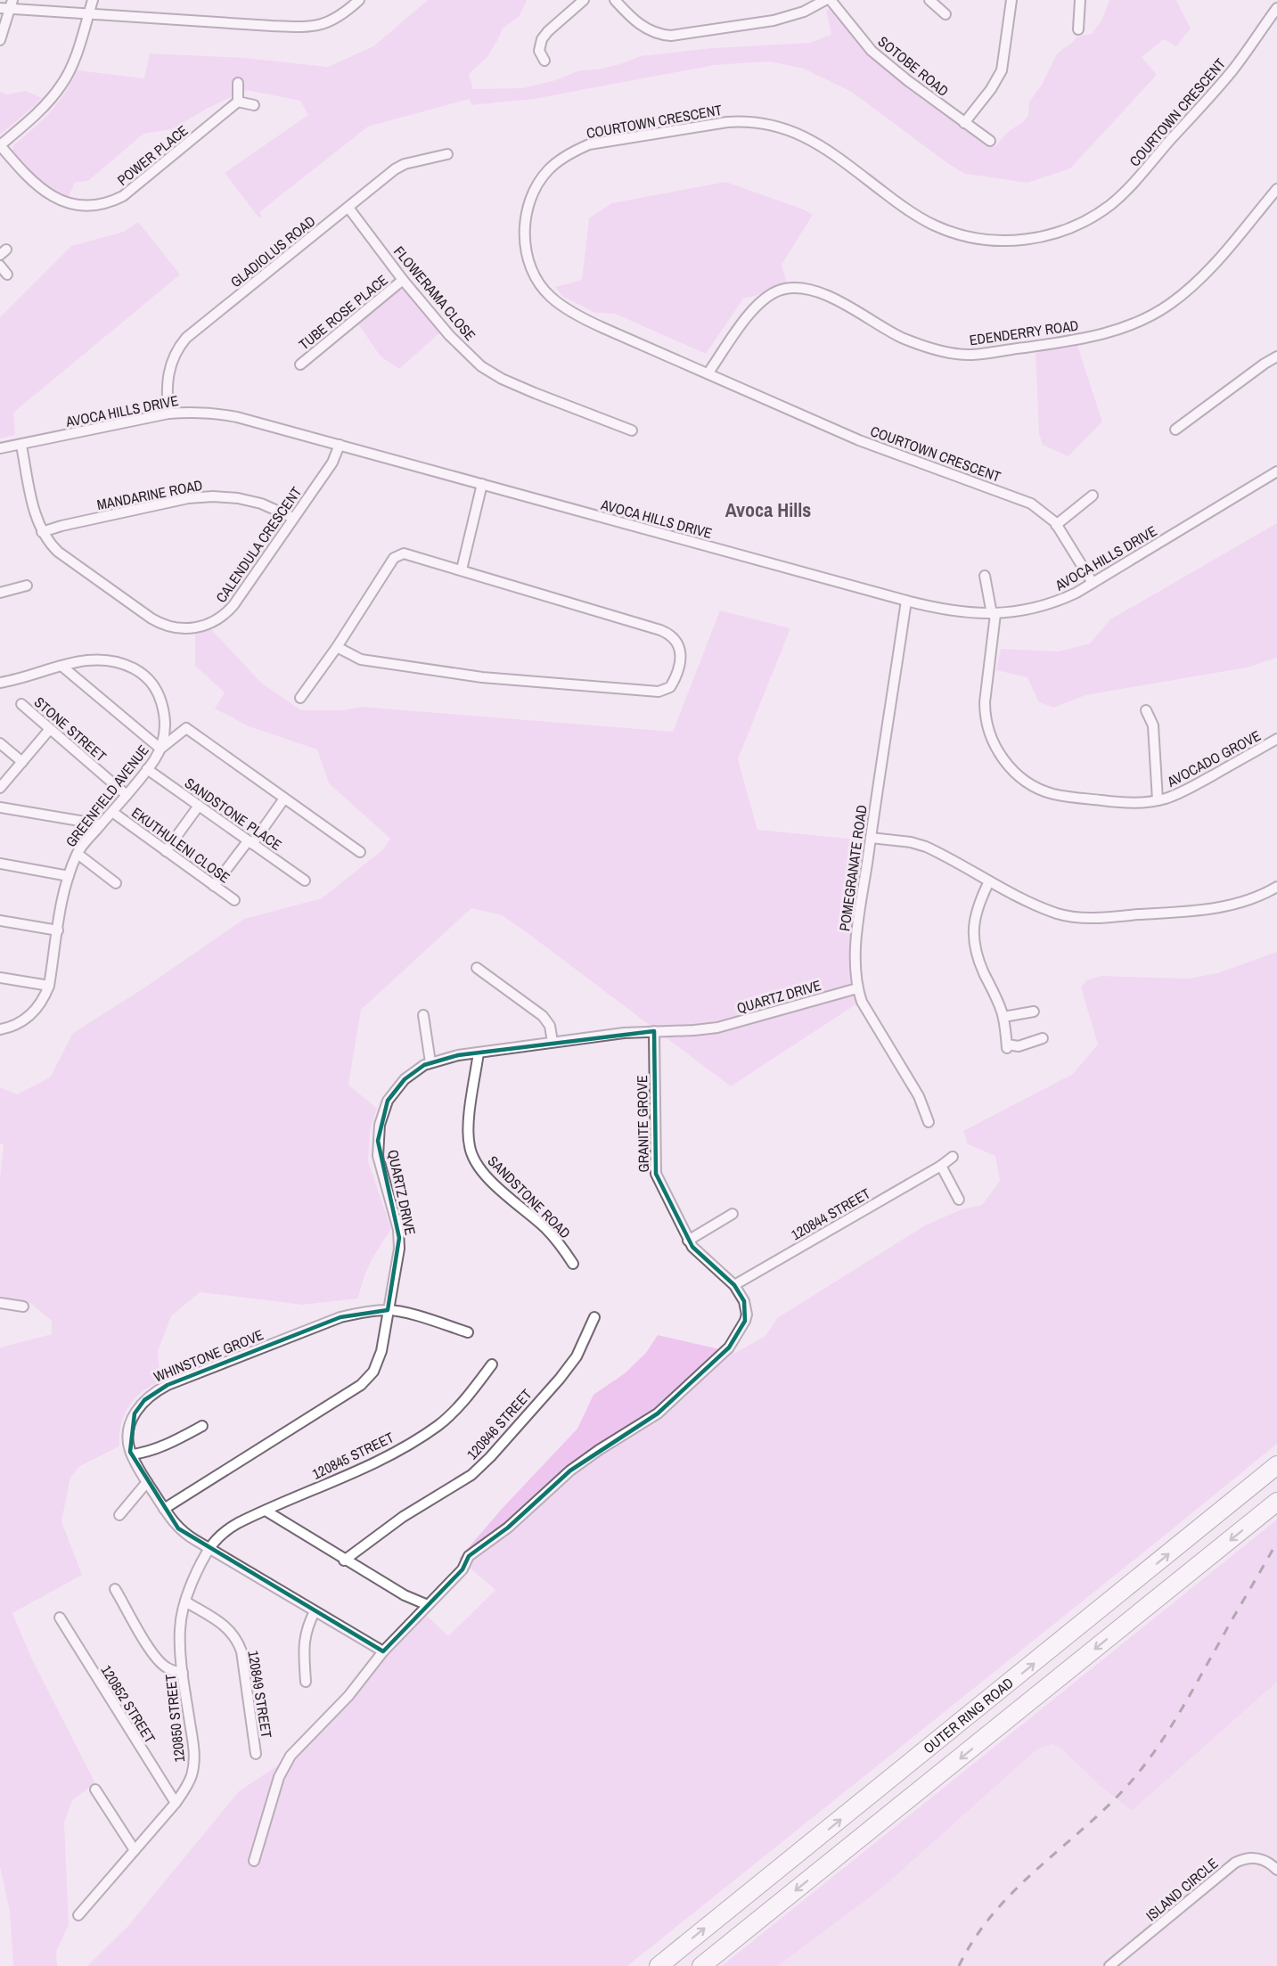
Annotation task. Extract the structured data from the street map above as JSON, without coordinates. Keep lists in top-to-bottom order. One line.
{"streets":{"highway":["OUTER RING ROAD"],"street":["SOTOBE ROAD","COURTOWN CRESCENT","POWER PLACE","GLADIOLUS ROAD","FLOWERAMA CLOSE","TUBE ROSE PLACE","EDENDERRY ROAD","AVOCA HILLS DRIVE","MANDARINE ROAD","CALENDULA CRESCENT","STONE STREET","AVOCADO GROVE","GREENFIELD AVENUE","SANDSTONE PLACE","EKUTHULENI CLOSE","POMEGRANATE ROAD","QUARTZ DRIVE","GRANITE GROVE","SANDSTONE ROAD","120844 STREET","WHINSTONE GROVE","120846 STREET","120845 STREET","120849 STREET","120852 STREET","120850 STREET","ISLAND CIRCLE"]},"crossings":[["COURTOWN CRESCENT","EDENDERRY ROAD"],["COURTOWN CRESCENT","AVOCA HILLS DRIVE"],["GLADIOLUS ROAD","FLOWERAMA CLOSE"],["GLADIOLUS ROAD","AVOCA HILLS DRIVE"],["FLOWERAMA CLOSE","TUBE ROSE PLACE"],["AVOCA HILLS DRIVE","CALENDULA CRESCENT"],["AVOCA HILLS DRIVE","AVOCADO GROVE"],["AVOCA HILLS DRIVE","POMEGRANATE ROAD"],["MANDARINE ROAD","CALENDULA CRESCENT"],["STONE STREET","GREENFIELD AVENUE"],["GREENFIELD AVENUE","SANDSTONE PLACE"],["GREENFIELD AVENUE","EKUTHULENI CLOSE"],["POMEGRANATE ROAD","QUARTZ DRIVE"],["QUARTZ DRIVE","GRANITE GROVE"],["QUARTZ DRIVE","SANDSTONE ROAD"],["QUARTZ DRIVE","WHINSTONE GROVE"],["GRANITE GROVE","120844 STREET"],["WHINSTONE GROVE","120845 STREET"],["WHINSTONE GROVE","120850 STREET"],["120845 STREET","120850 STREET"],["120849 STREET","120850 STREET"],["120852 STREET","120850 STREET"]],"districts":["Avoca Hills"]}
